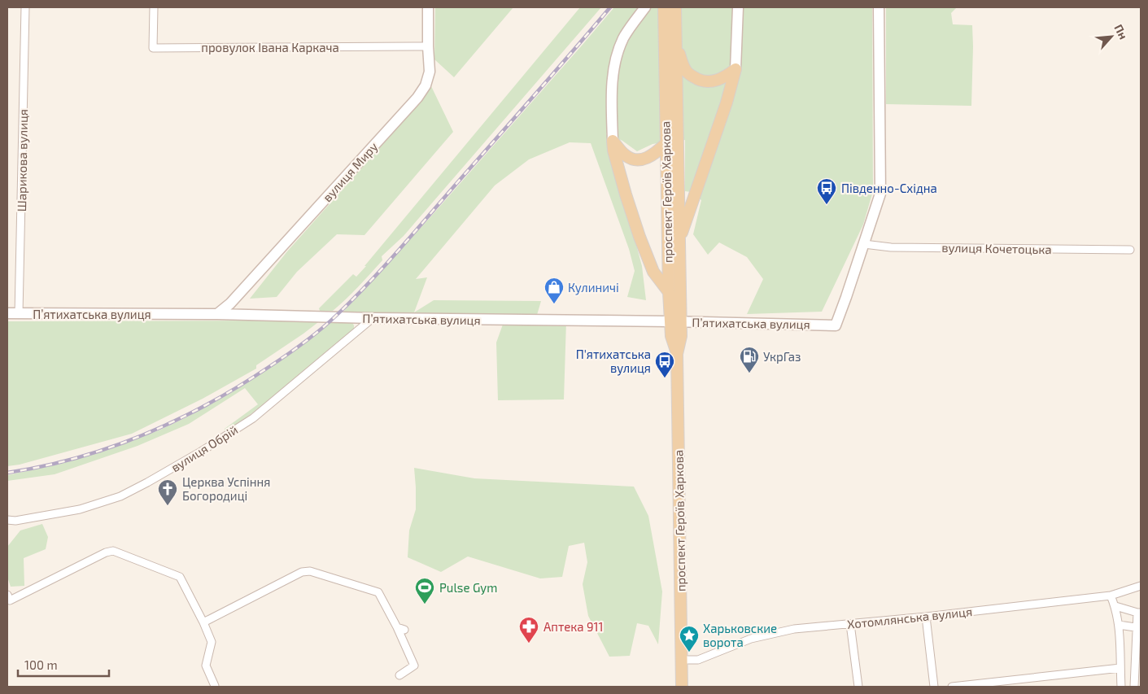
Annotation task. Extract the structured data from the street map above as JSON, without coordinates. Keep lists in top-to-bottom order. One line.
{"streets":{"main road":["проспект Героїв Харкова"],"street":["провулок Івана Каркача","Шарикова вулиця","вулиця Миру","вулиця Кочетоцька","П’ятихатська вулиця","вулиця Обрій","Хотомлянська вулиця"]},"crossings":[["провулок Івана Каркача","вулиця Миру"],["Шарикова вулиця","П’ятихатська вулиця"],["вулиця Миру","П’ятихатська вулиця"],["проспект Героїв Харкова","П’ятихатська вулиця"],["проспект Героїв Харкова","Хотомлянська вулиця"],["вулиця Кочетоцька","П’ятихатська вулиця"],["П’ятихатська вулиця","вулиця Обрій"]],"places":{"bus stop":["Південно-Східна","П'ятихатська вулиця"],"shop":["Кулиничі"],"fuel station":["УкрГаз"],"church":["Церква Успіння Богородиці"],"sports":["Pulse Gym"],"pharmacy":["Аптека 911"],"place":["Харьковские ворота"]},"scale_bar":"100 m","north":"top right"}
